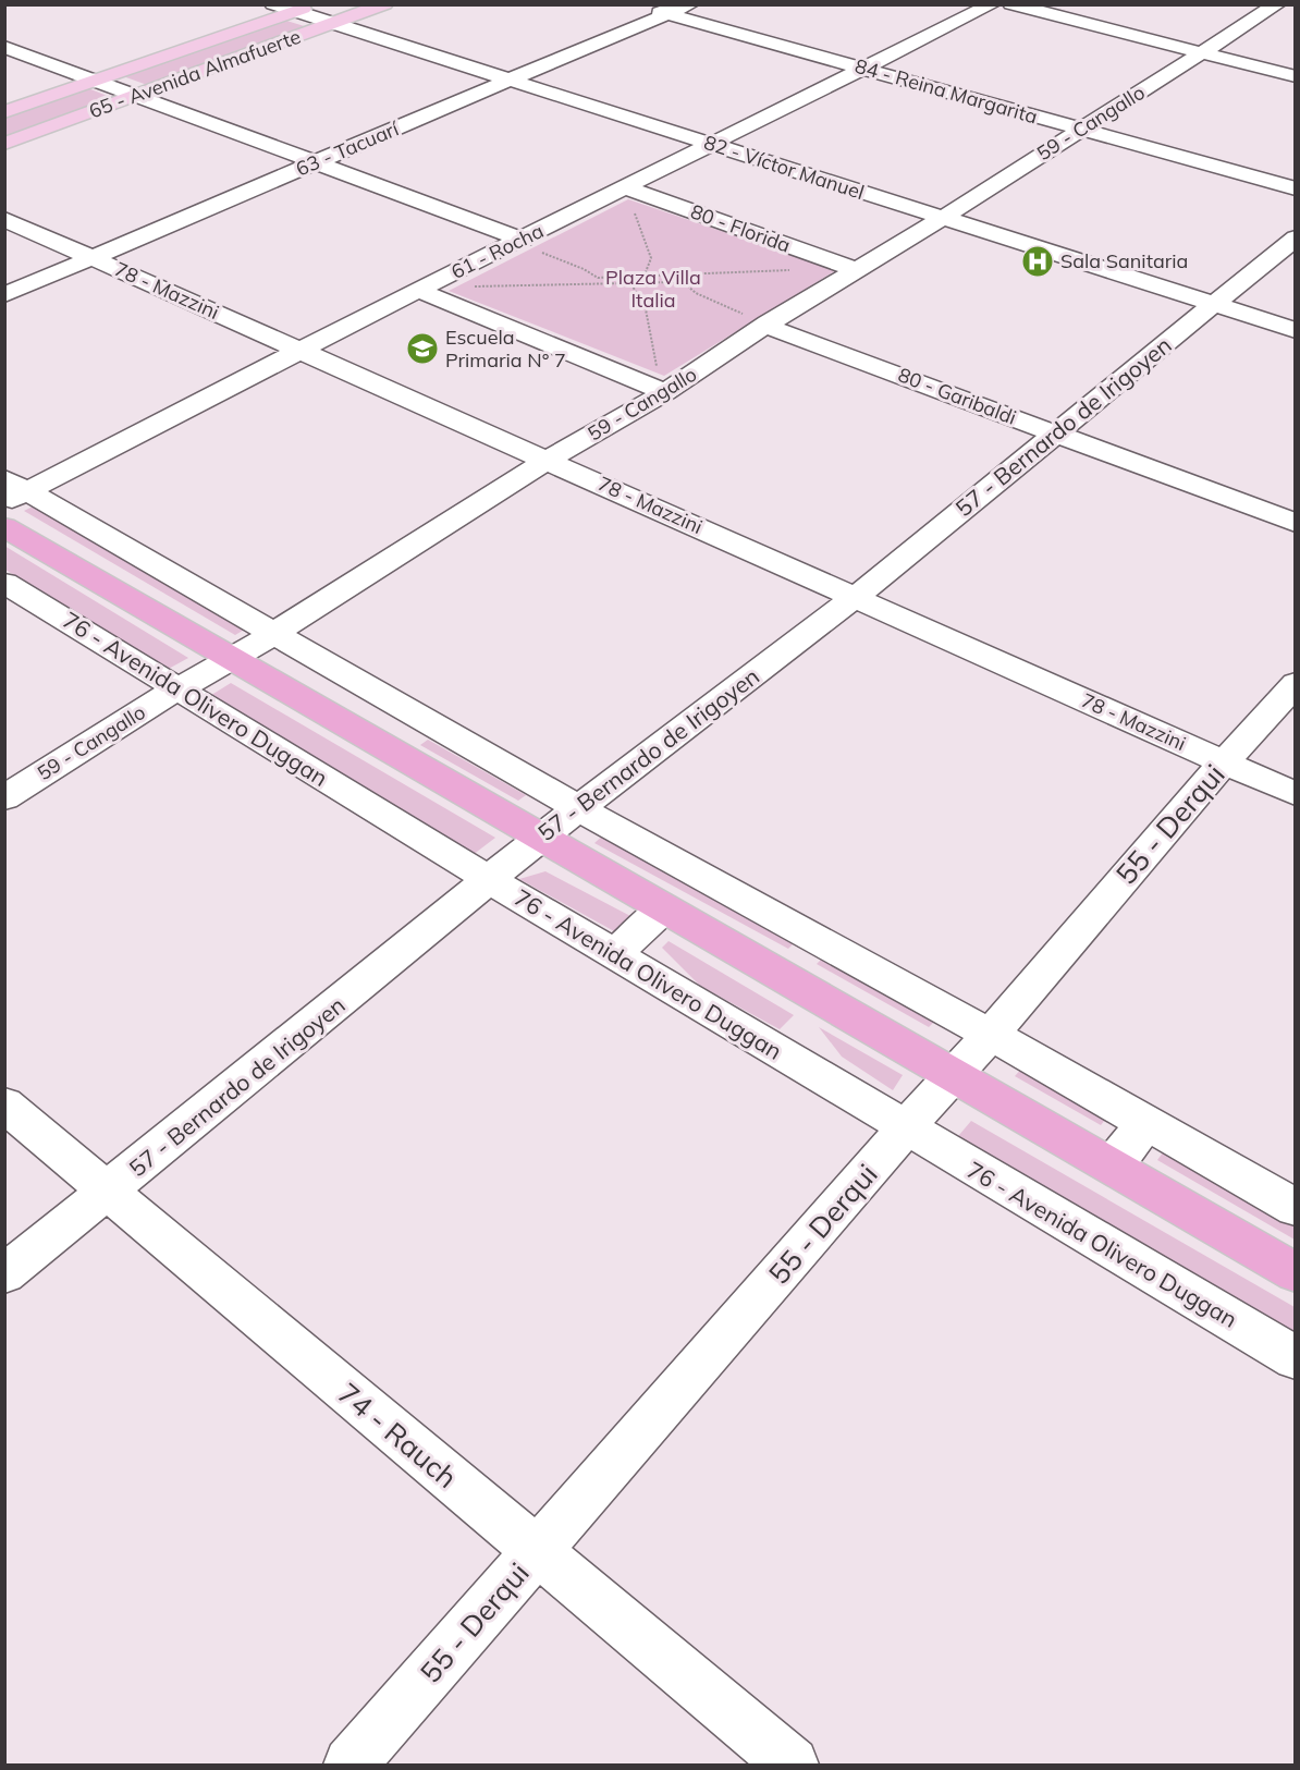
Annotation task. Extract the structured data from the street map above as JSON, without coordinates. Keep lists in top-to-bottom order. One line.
{"streets":{"main road":["65 - Avenida Almafuerte"],"street":["84 - Reina Margarita","59 - Cangallo","63 - Tacuarí","82 - Víctor Manuel","80 - Florida","61 - Rocha","78 - Mazzini","80 - Garibaldi","57 - Bernardo de Irigoyen","76 - Avenida Olivero Duggan","55 - Derqui","74 - Rauch"]},"crossings":[["65 - Avenida Almafuerte","82 - Víctor Manuel"],["84 - Reina Margarita","59 - Cangallo"],["84 - Reina Margarita","63 - Tacuarí"],["84 - Reina Margarita","61 - Rocha"],["59 - Cangallo","82 - Víctor Manuel"],["59 - Cangallo","80 - Florida"],["59 - Cangallo","78 - Mazzini"],["59 - Cangallo","80 - Garibaldi"],["59 - Cangallo","76 - Avenida Olivero Duggan"],["63 - Tacuarí","82 - Víctor Manuel"],["63 - Tacuarí","78 - Mazzini"],["82 - Víctor Manuel","61 - Rocha"],["82 - Víctor Manuel","57 - Bernardo de Irigoyen"],["80 - Florida","61 - Rocha"],["61 - Rocha","78 - Mazzini"],["78 - Mazzini","57 - Bernardo de Irigoyen"],["78 - Mazzini","55 - Derqui"],["80 - Garibaldi","57 - Bernardo de Irigoyen"],["57 - Bernardo de Irigoyen","76 - Avenida Olivero Duggan"],["57 - Bernardo de Irigoyen","74 - Rauch"],["76 - Avenida Olivero Duggan","55 - Derqui"],["55 - Derqui","74 - Rauch"]],"parks":["Plaza Villa Italia"],"places":{"hospital":["Sala Sanitaria"],"school or university":["Escuela Primaria N° 7"]}}
